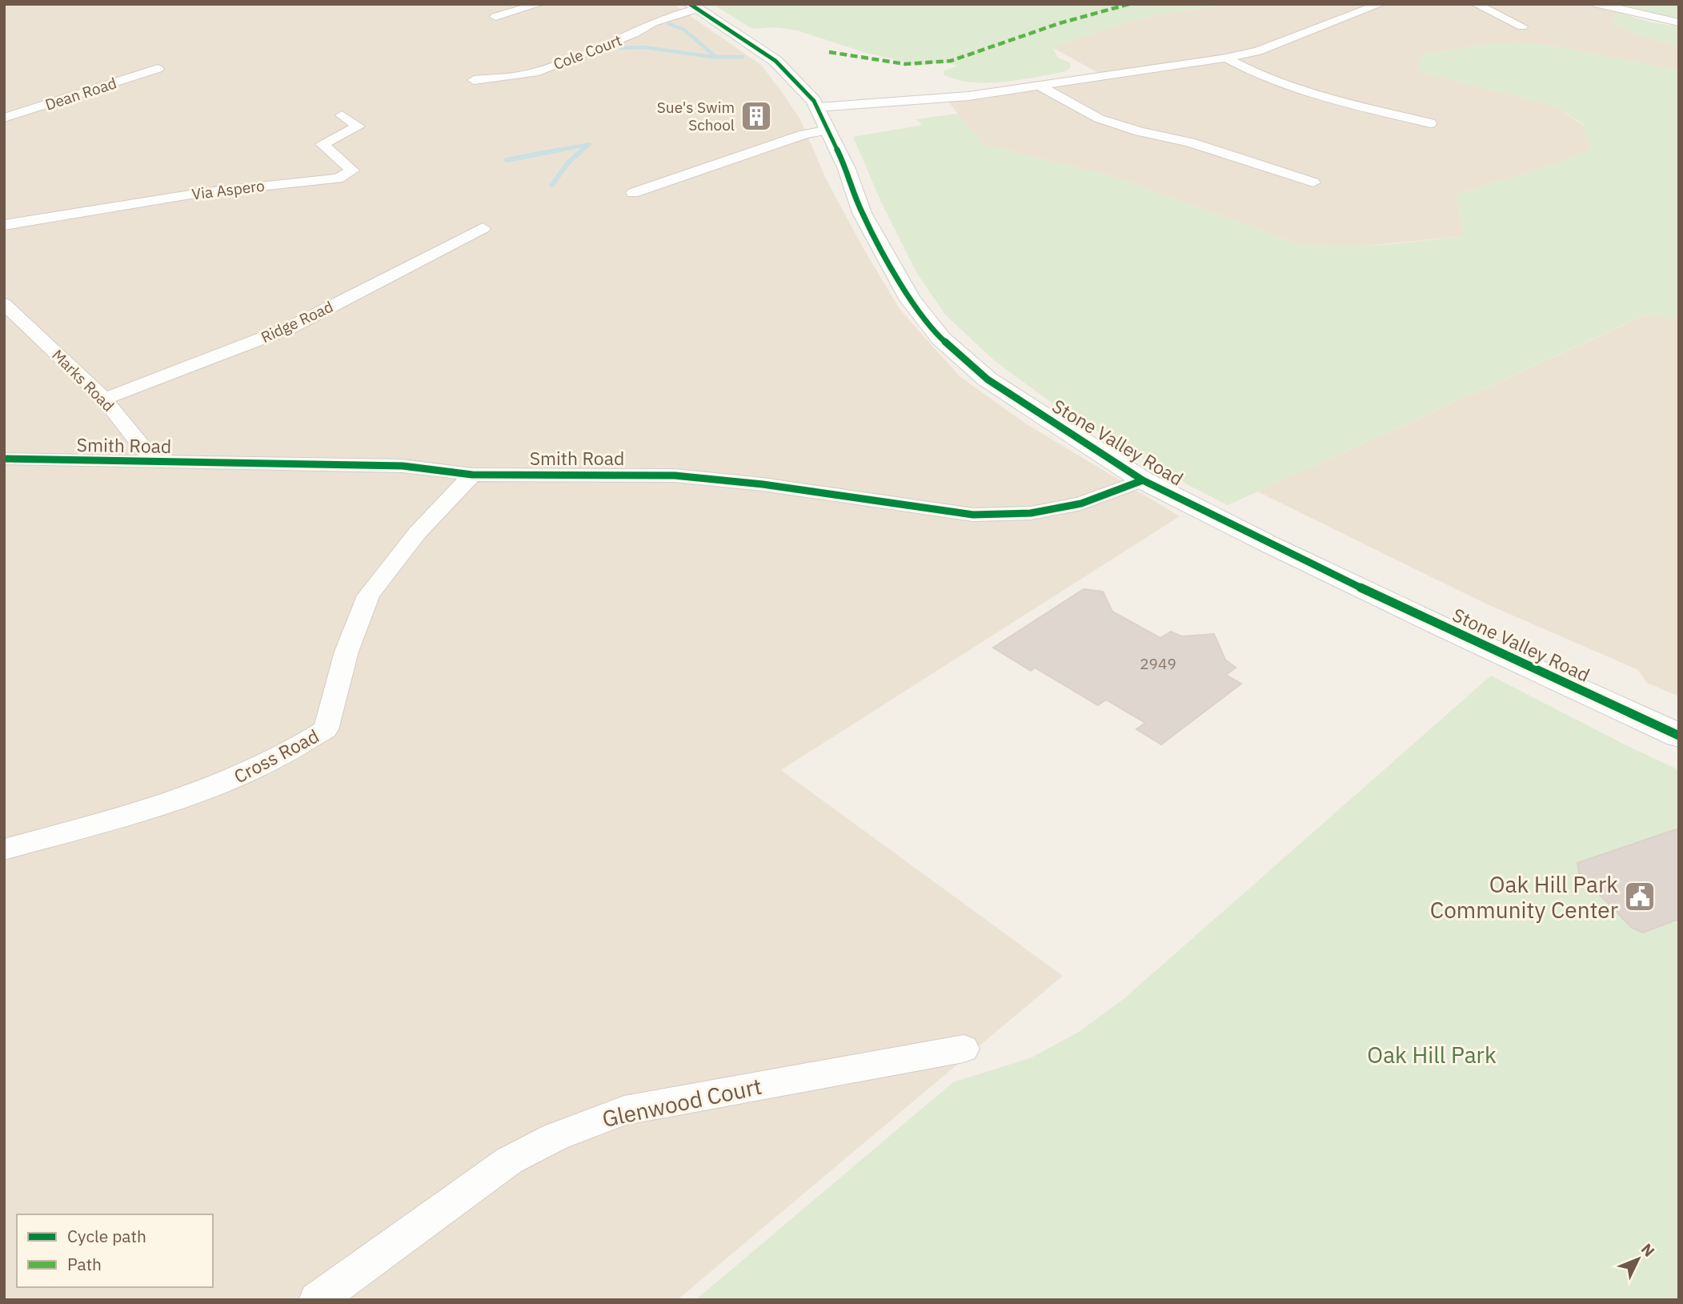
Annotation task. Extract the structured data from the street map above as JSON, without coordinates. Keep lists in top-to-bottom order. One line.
{"streets":{"street":["Cole Court","Dean Road","Via Aspero","Ridge Road","Marks Road","Stone Valley Road","Smith Road","Cross Road","Glenwood Court"]},"crossings":[["Cole Court","Stone Valley Road"],["Ridge Road","Marks Road"],["Marks Road","Smith Road"],["Stone Valley Road","Smith Road"],["Smith Road","Cross Road"]],"parks":["Oak Hill Park"],"places":{"building":["Sue's Swim School"],"public building":["Oak Hill Park Community Center"]},"house_numbers":["2949"],"legend":["Cycle path","Path"],"north":"top right"}
